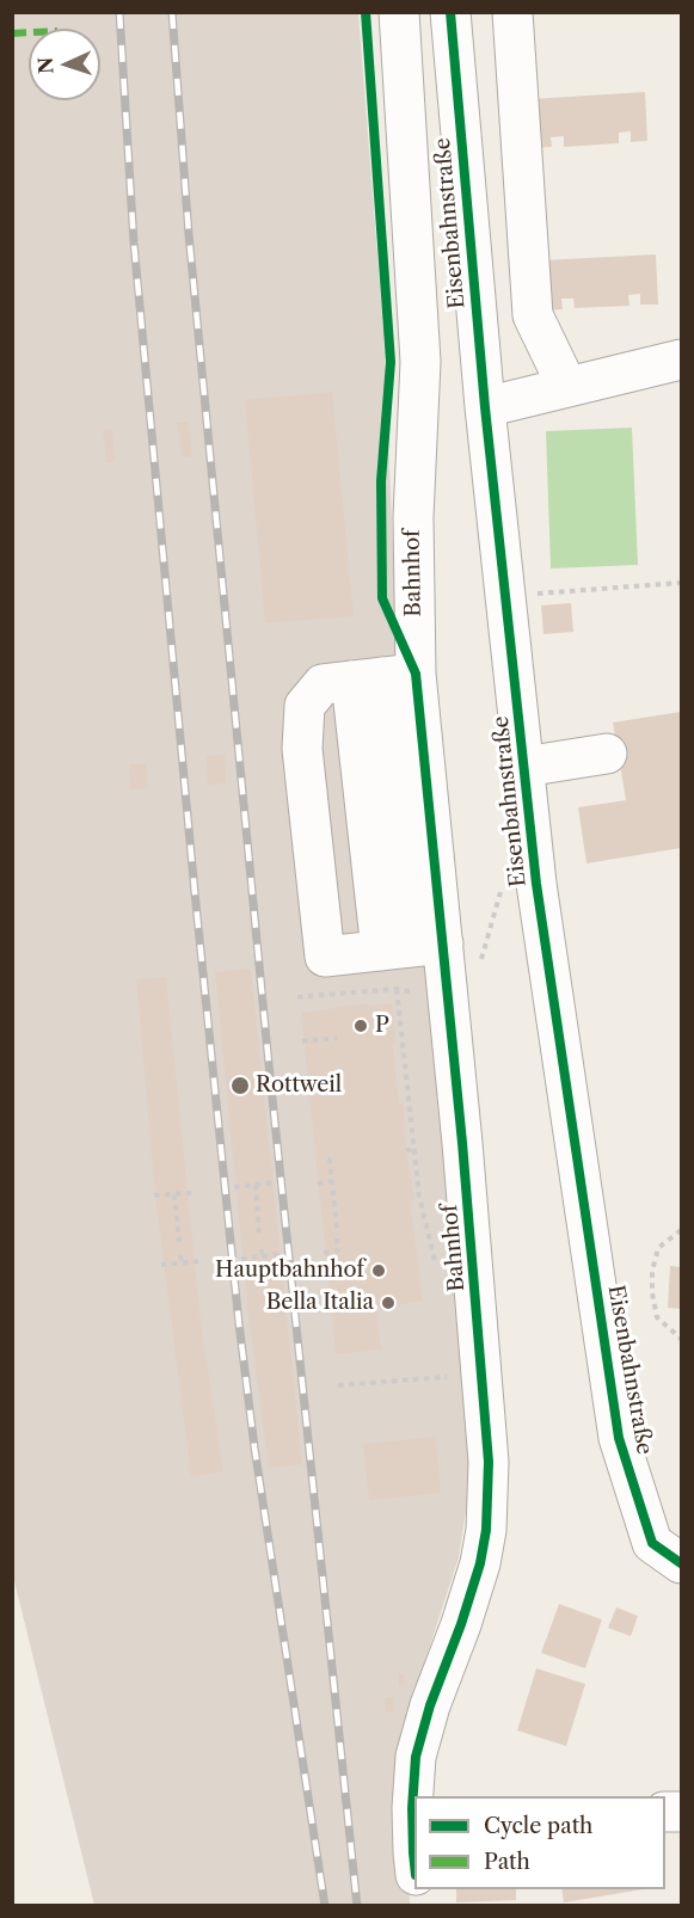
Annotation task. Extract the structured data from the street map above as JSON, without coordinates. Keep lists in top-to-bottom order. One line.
{"streets":{"street":["Eisenbahnstraße","Bahnhof"]},"places":["P","Rottweil","Hauptbahnhof","Bella Italia"],"legend":["Cycle path","Path"],"north":"left"}
